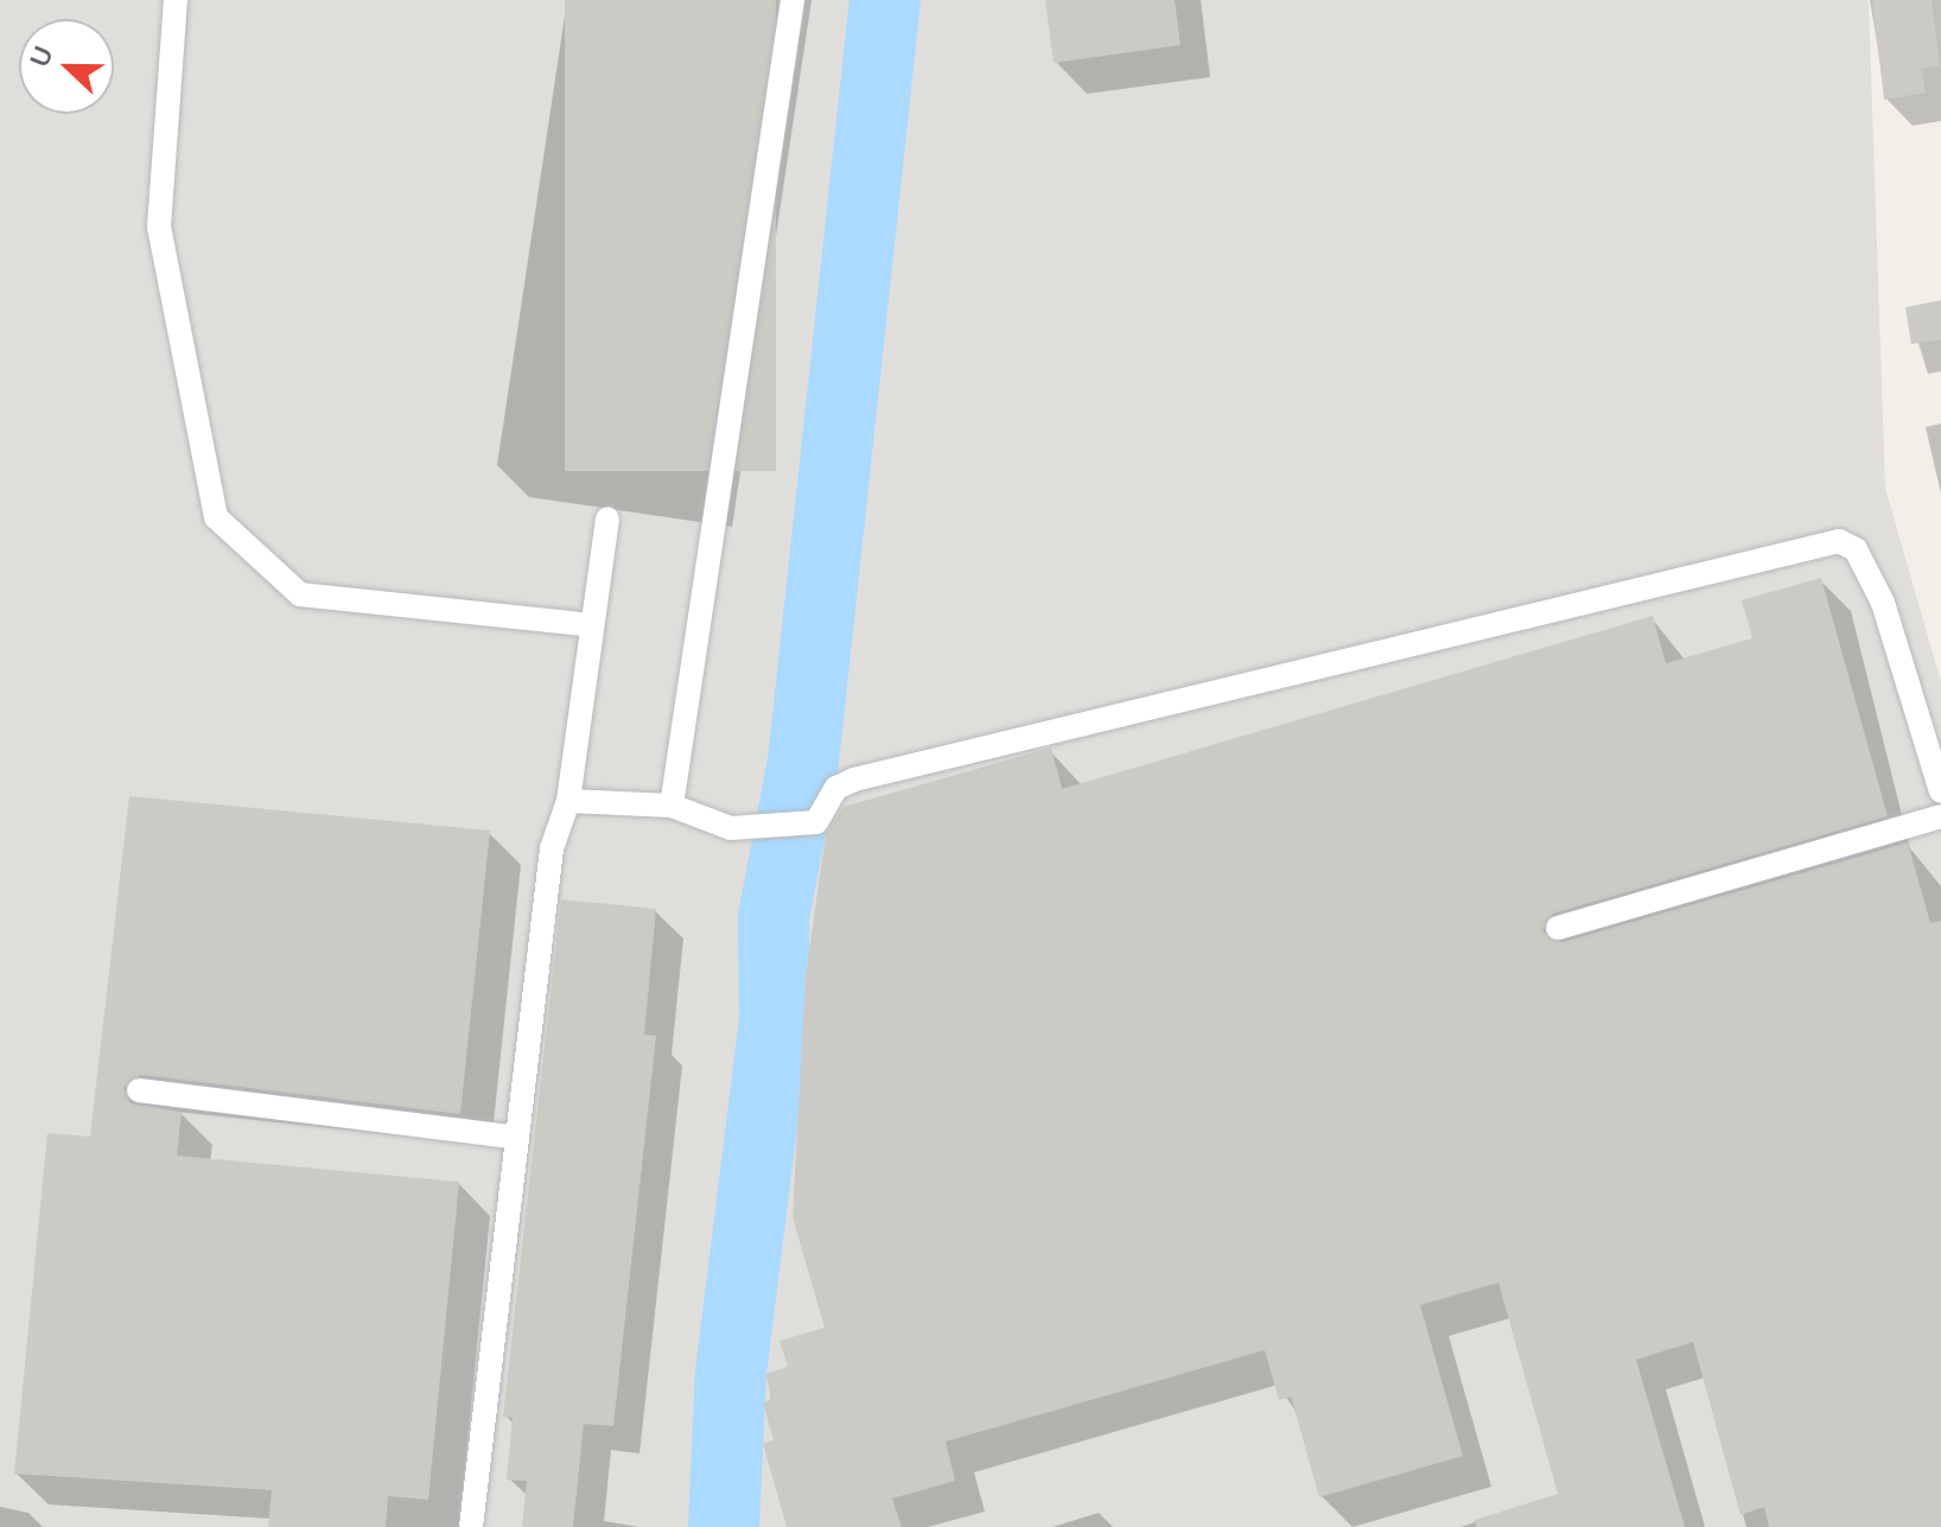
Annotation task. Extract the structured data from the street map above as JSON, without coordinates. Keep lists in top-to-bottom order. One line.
{"north":"left"}
